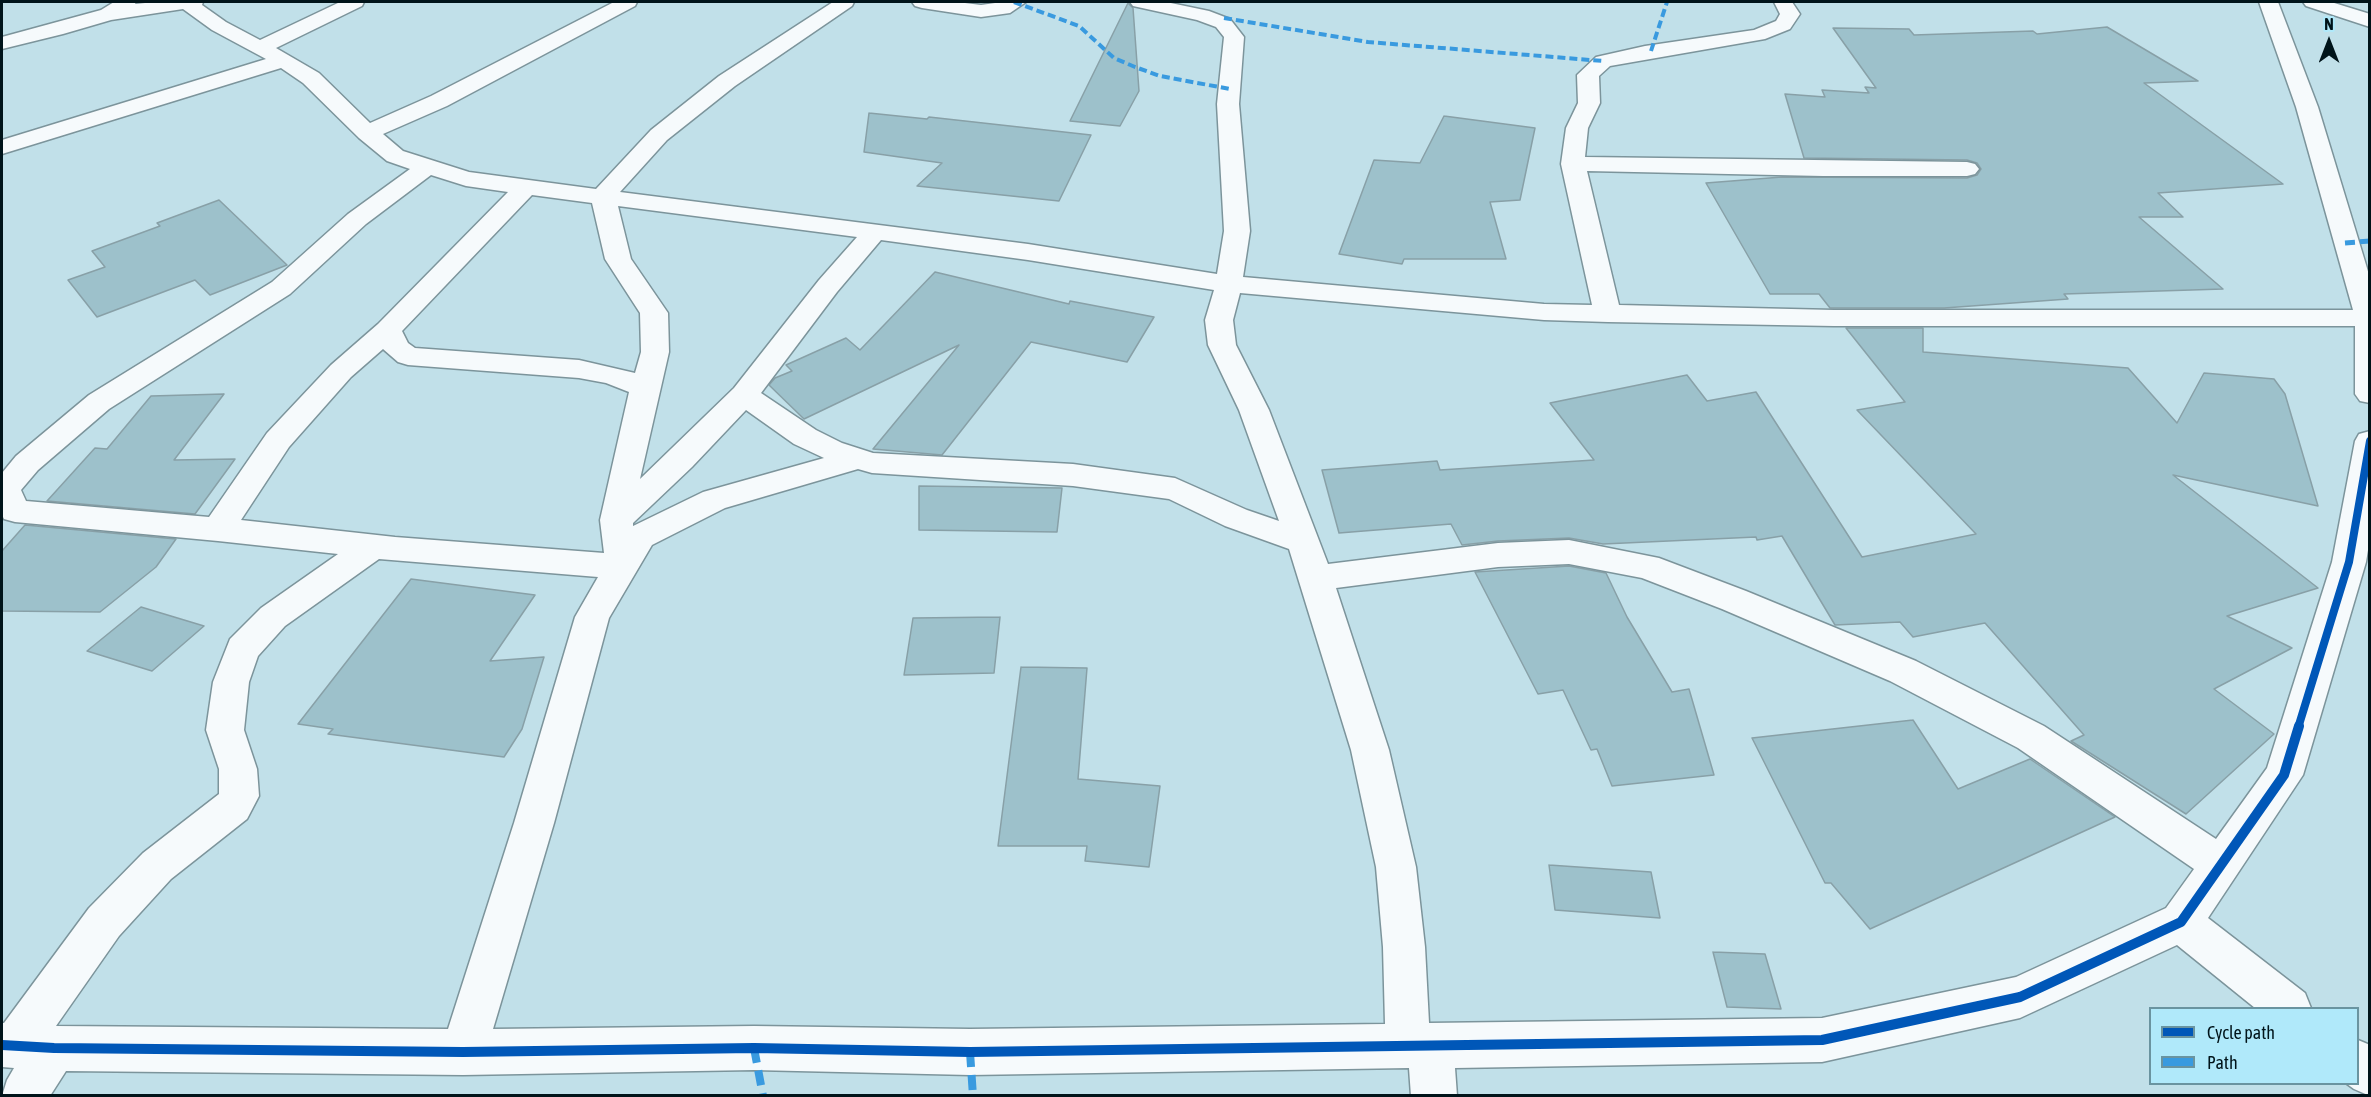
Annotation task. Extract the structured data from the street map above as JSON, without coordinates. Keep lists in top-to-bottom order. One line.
{"legend":["Cycle path","Path"],"north":"top"}
